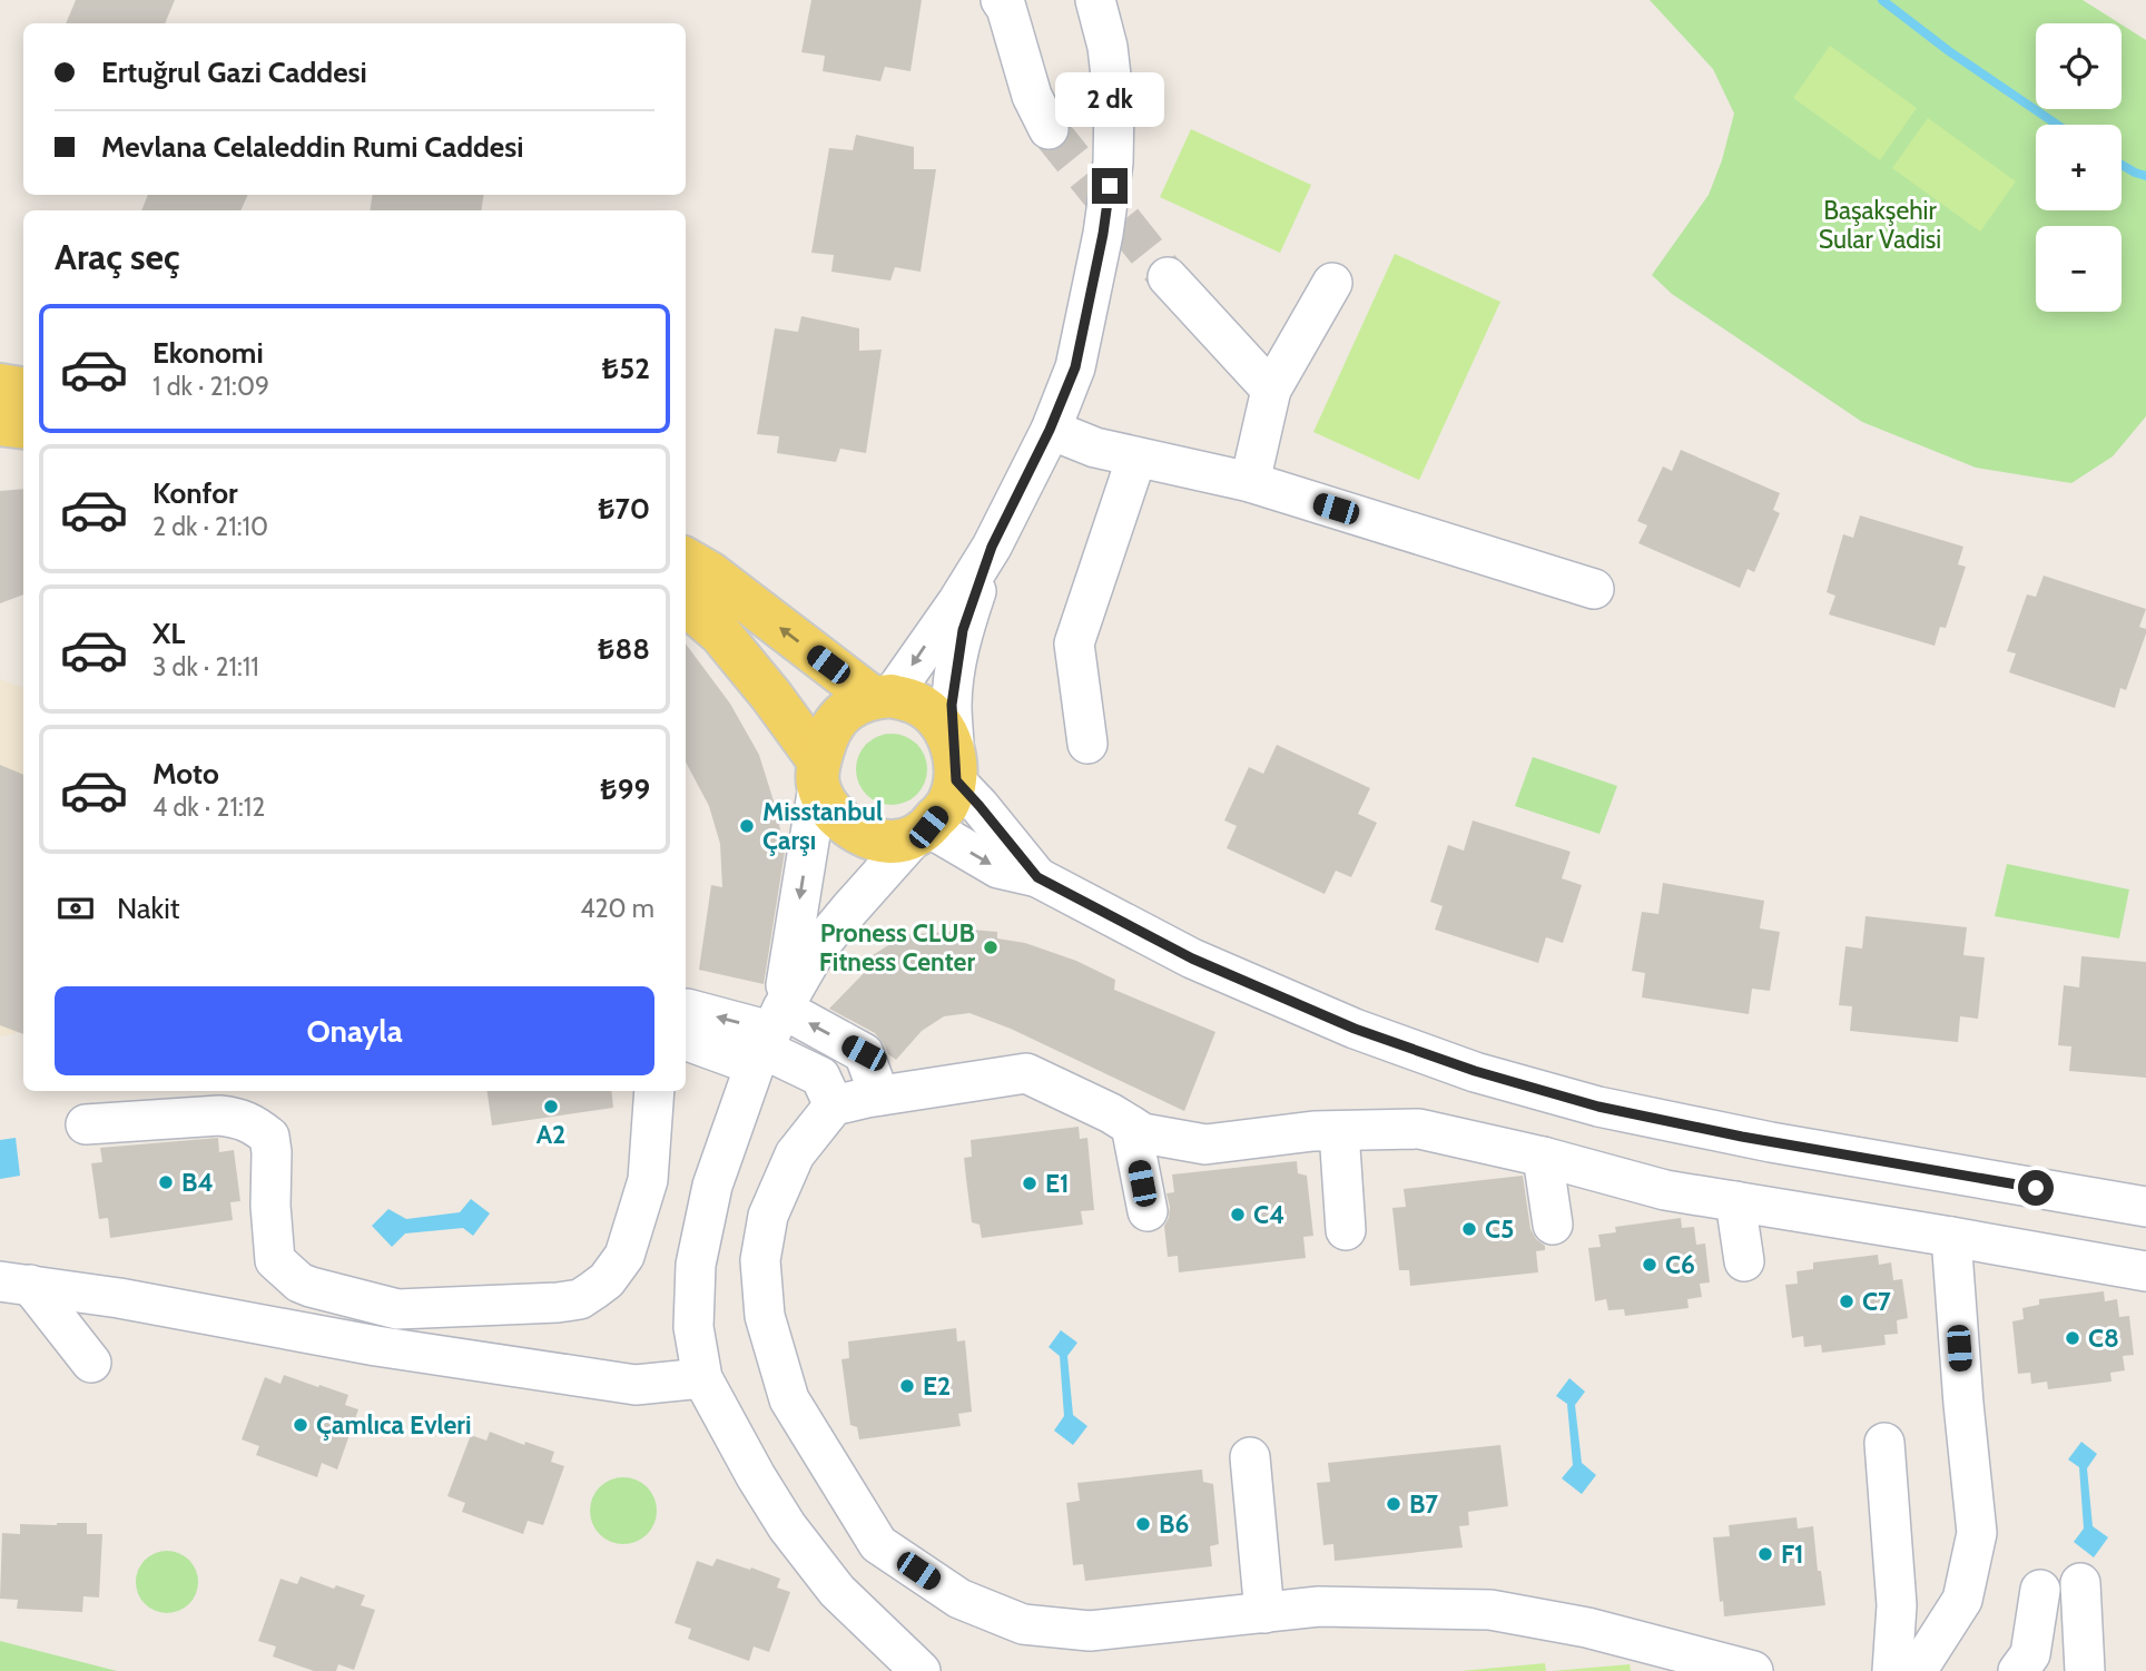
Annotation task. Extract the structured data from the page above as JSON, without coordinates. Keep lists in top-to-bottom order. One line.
{"parks":["Başakşehir Sular Vadisi"],"places":["Misstanbul Çarşı","Proness CLUB Fitness Center","A2","B4","E1","C4","C5","C6","C7","C8","E2","Çamlıca Evleri","B7","B6","F1"],"page":{"map_buttons":["+","−"],"banner":["Ertuğrul Gazi Caddesi","Mevlana Celaleddin Rumi Caddesi"],"bubble":"2 dk","heading":"Araç seç","list":[{"name":"Ekonomi","note":"1 dk · 21:09","value":"₺52"},{"name":"Konfor","note":"2 dk · 21:10","value":"₺70"},{"name":"XL","note":"3 dk · 21:11","value":"₺88"},{"name":"Moto","note":"4 dk · 21:12","value":"₺99"}],"pay":["Nakit","420 m"],"buttons":"Onayla"}}
